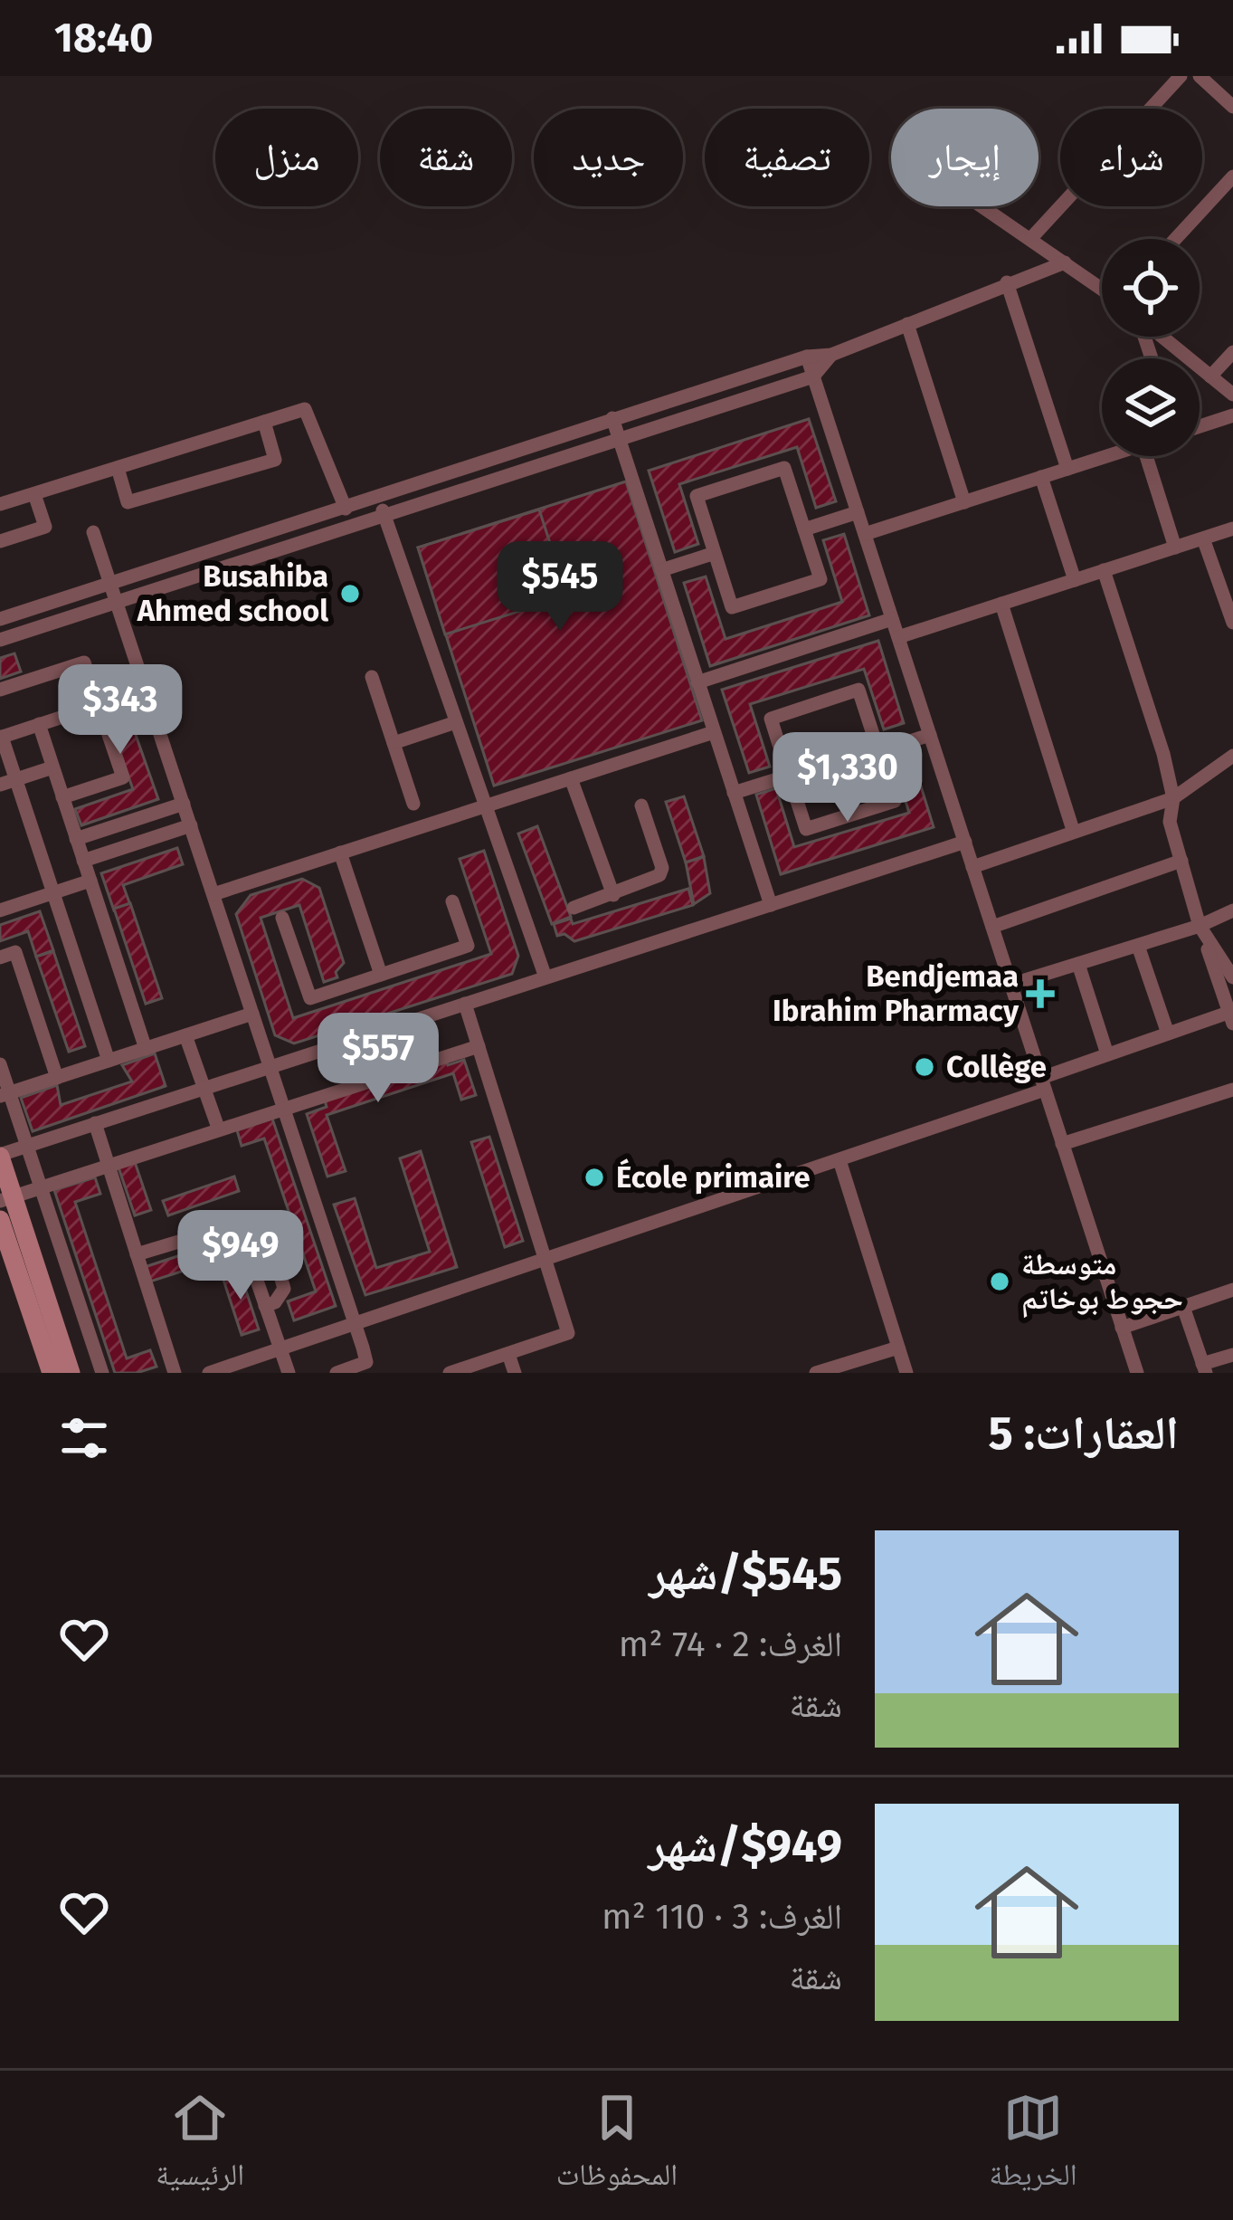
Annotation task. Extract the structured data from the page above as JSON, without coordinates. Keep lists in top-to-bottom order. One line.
{"places":{"other":["Busahiba Ahmed school","Collège","École primaire","متوسطة حجوط بوخاتم"],"health":["Bendjemaa Ibrahim Pharmacy"]},"page":{"status":"18:40","chip":["شراء","إيجار","تصفية","جديد","شقة","منزل"],"price":["$545","$343","$1,330","$557","$949"],"heading":"العقارات: 5","list":[{"name":"$545/شهر","note":"الغرف: 2 · 74 m² · شقة"},{"name":"$949/شهر","note":"الغرف: 3 · 110 m² · شقة"}],"tabs":["الخريطة","المحفوظات","الرئيسية"]}}
